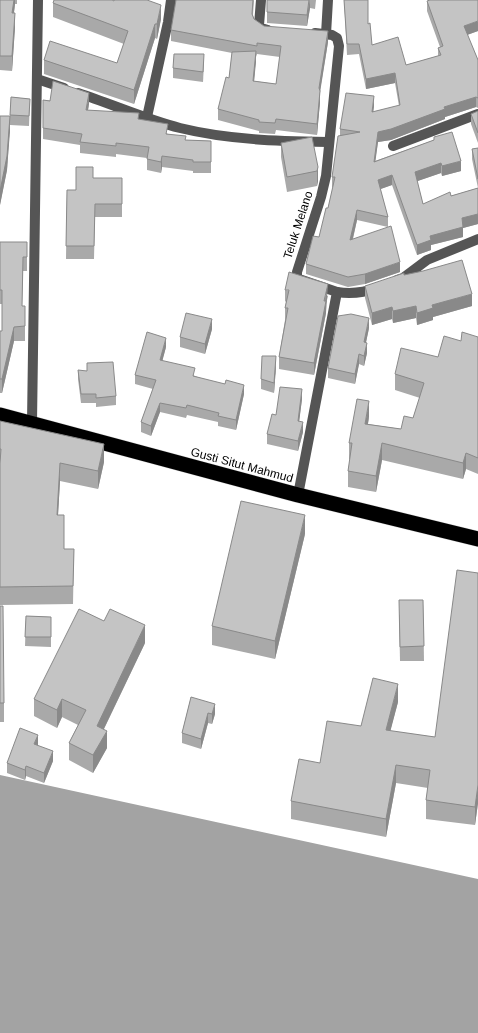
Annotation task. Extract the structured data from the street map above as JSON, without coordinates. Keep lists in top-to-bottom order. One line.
{"streets":{"highway":["Gusti Situt Mahmud"],"street":["Teluk Melano"]}}
